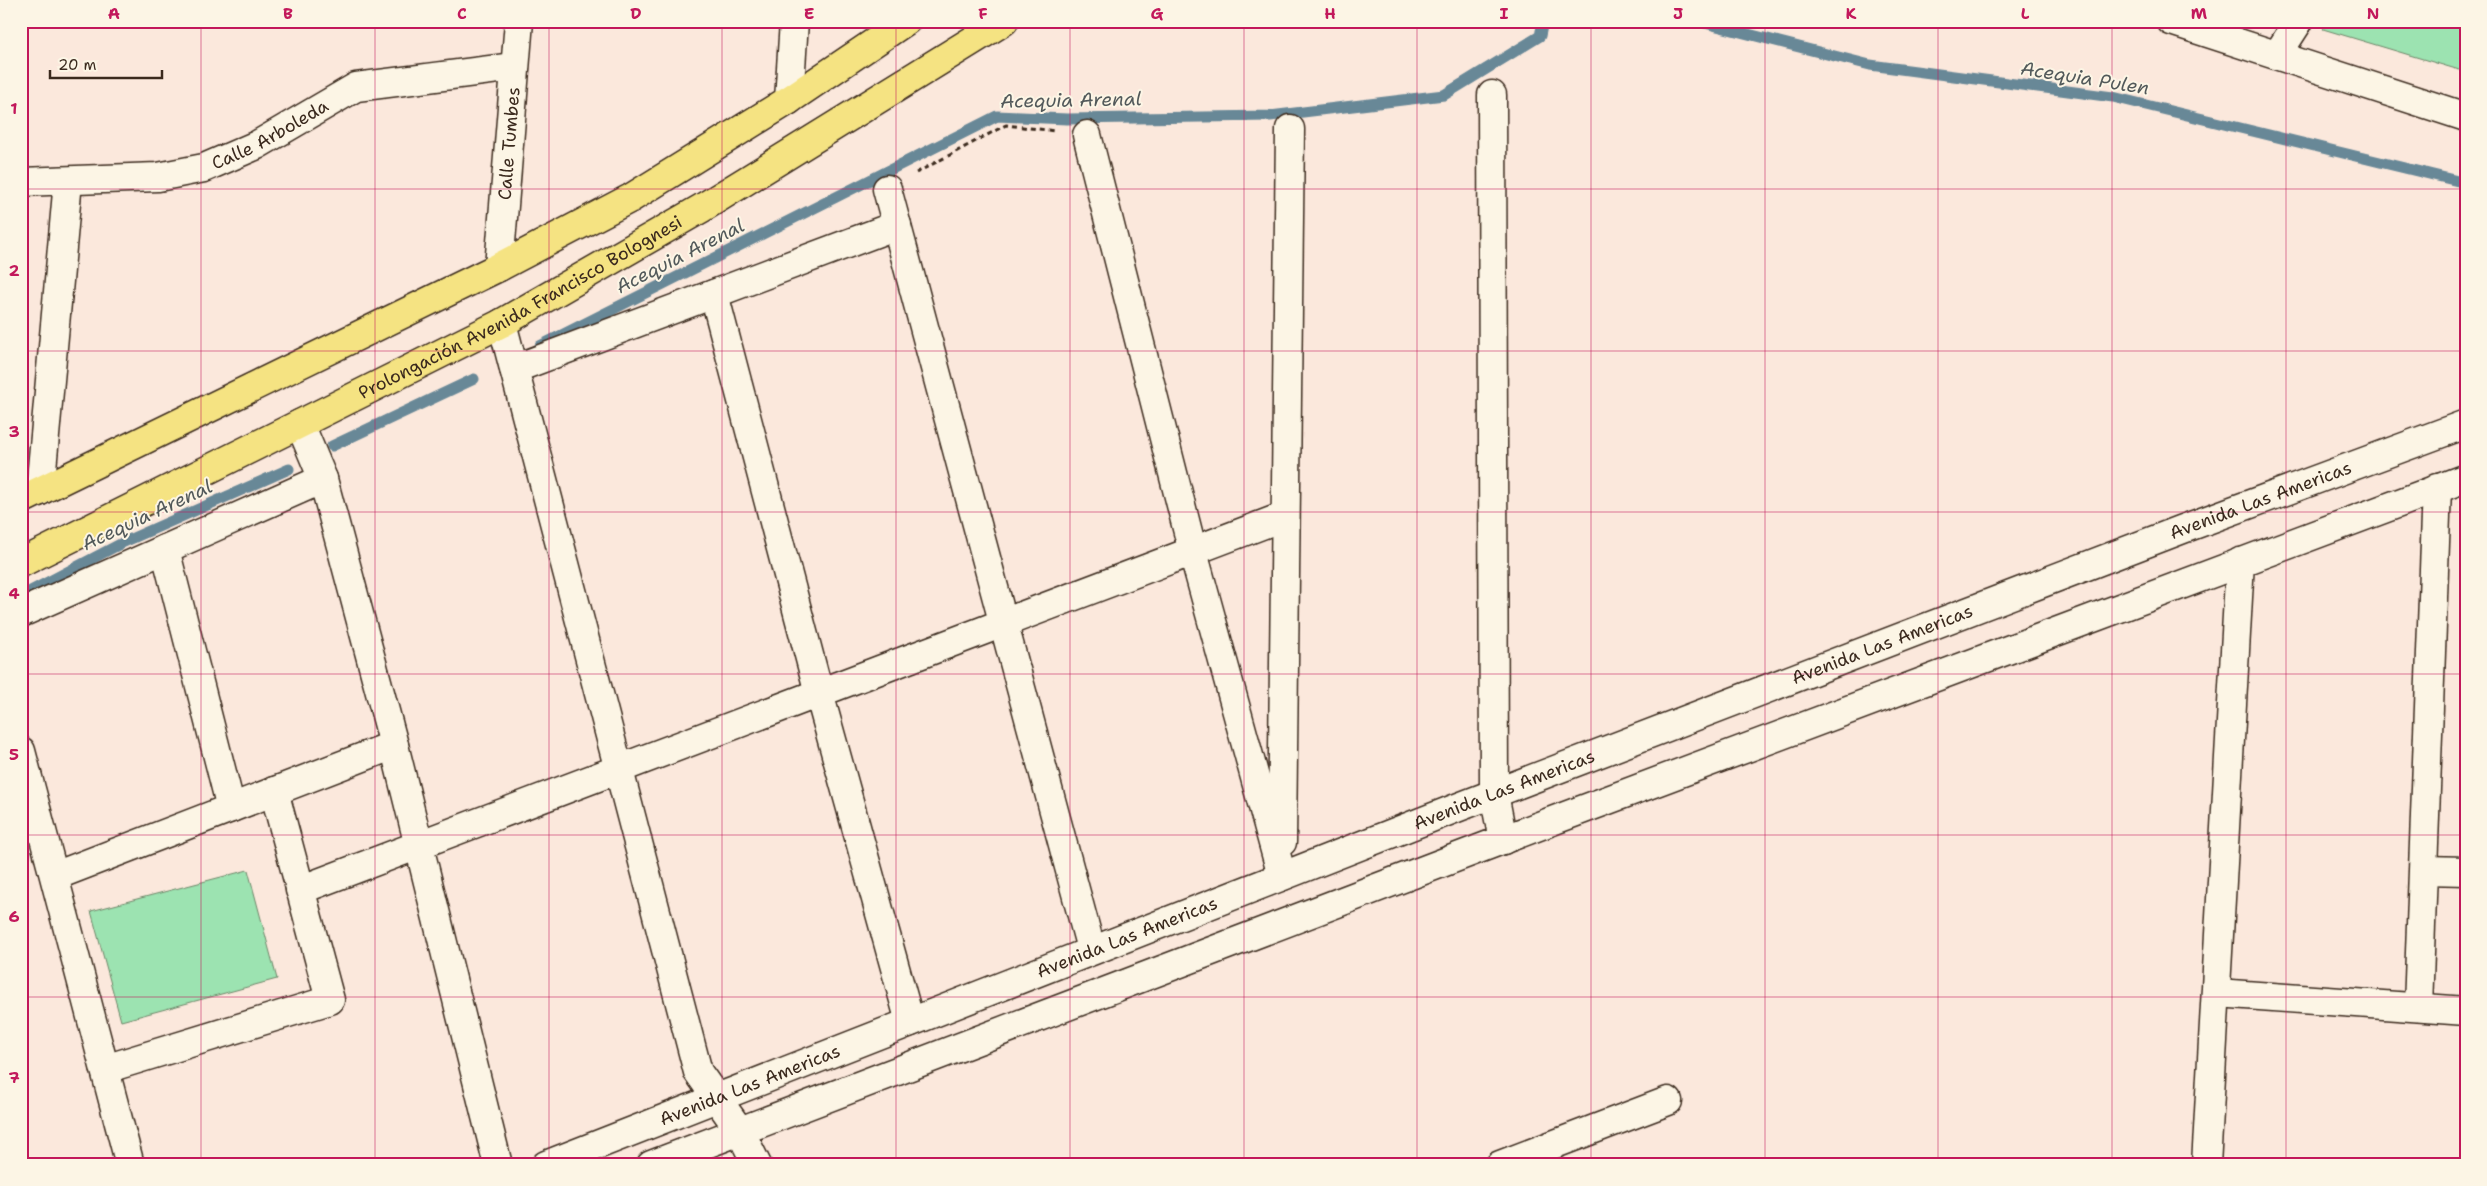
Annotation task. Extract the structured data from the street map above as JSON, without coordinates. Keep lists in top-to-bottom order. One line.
{"streets":{"main road":["Prolongación Avenida Francisco Bolognesi"],"street":["Calle Arboleda","Calle Tumbes","Avenida Las Americas"]},"crossings":[["Calle Arboleda","Calle Tumbes"]],"water":["Acequia Pulen","Acequia Arenal"],"scale_bar":"20 m","grid":{"columns":["A","B","C","D","E","F","G","H","I","J","K","L","M","N"],"rows":["1","2","3","4","5","6","7"]}}
